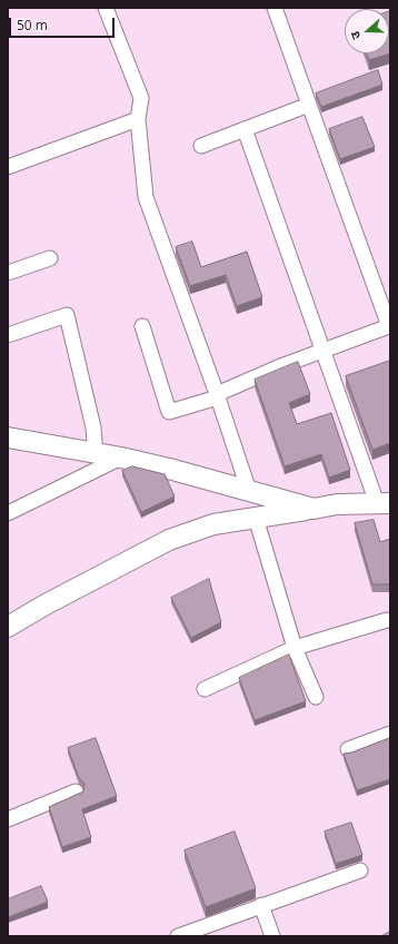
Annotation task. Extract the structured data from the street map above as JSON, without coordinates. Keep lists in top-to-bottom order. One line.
{"scale_bar":"50 m","north":"left"}
